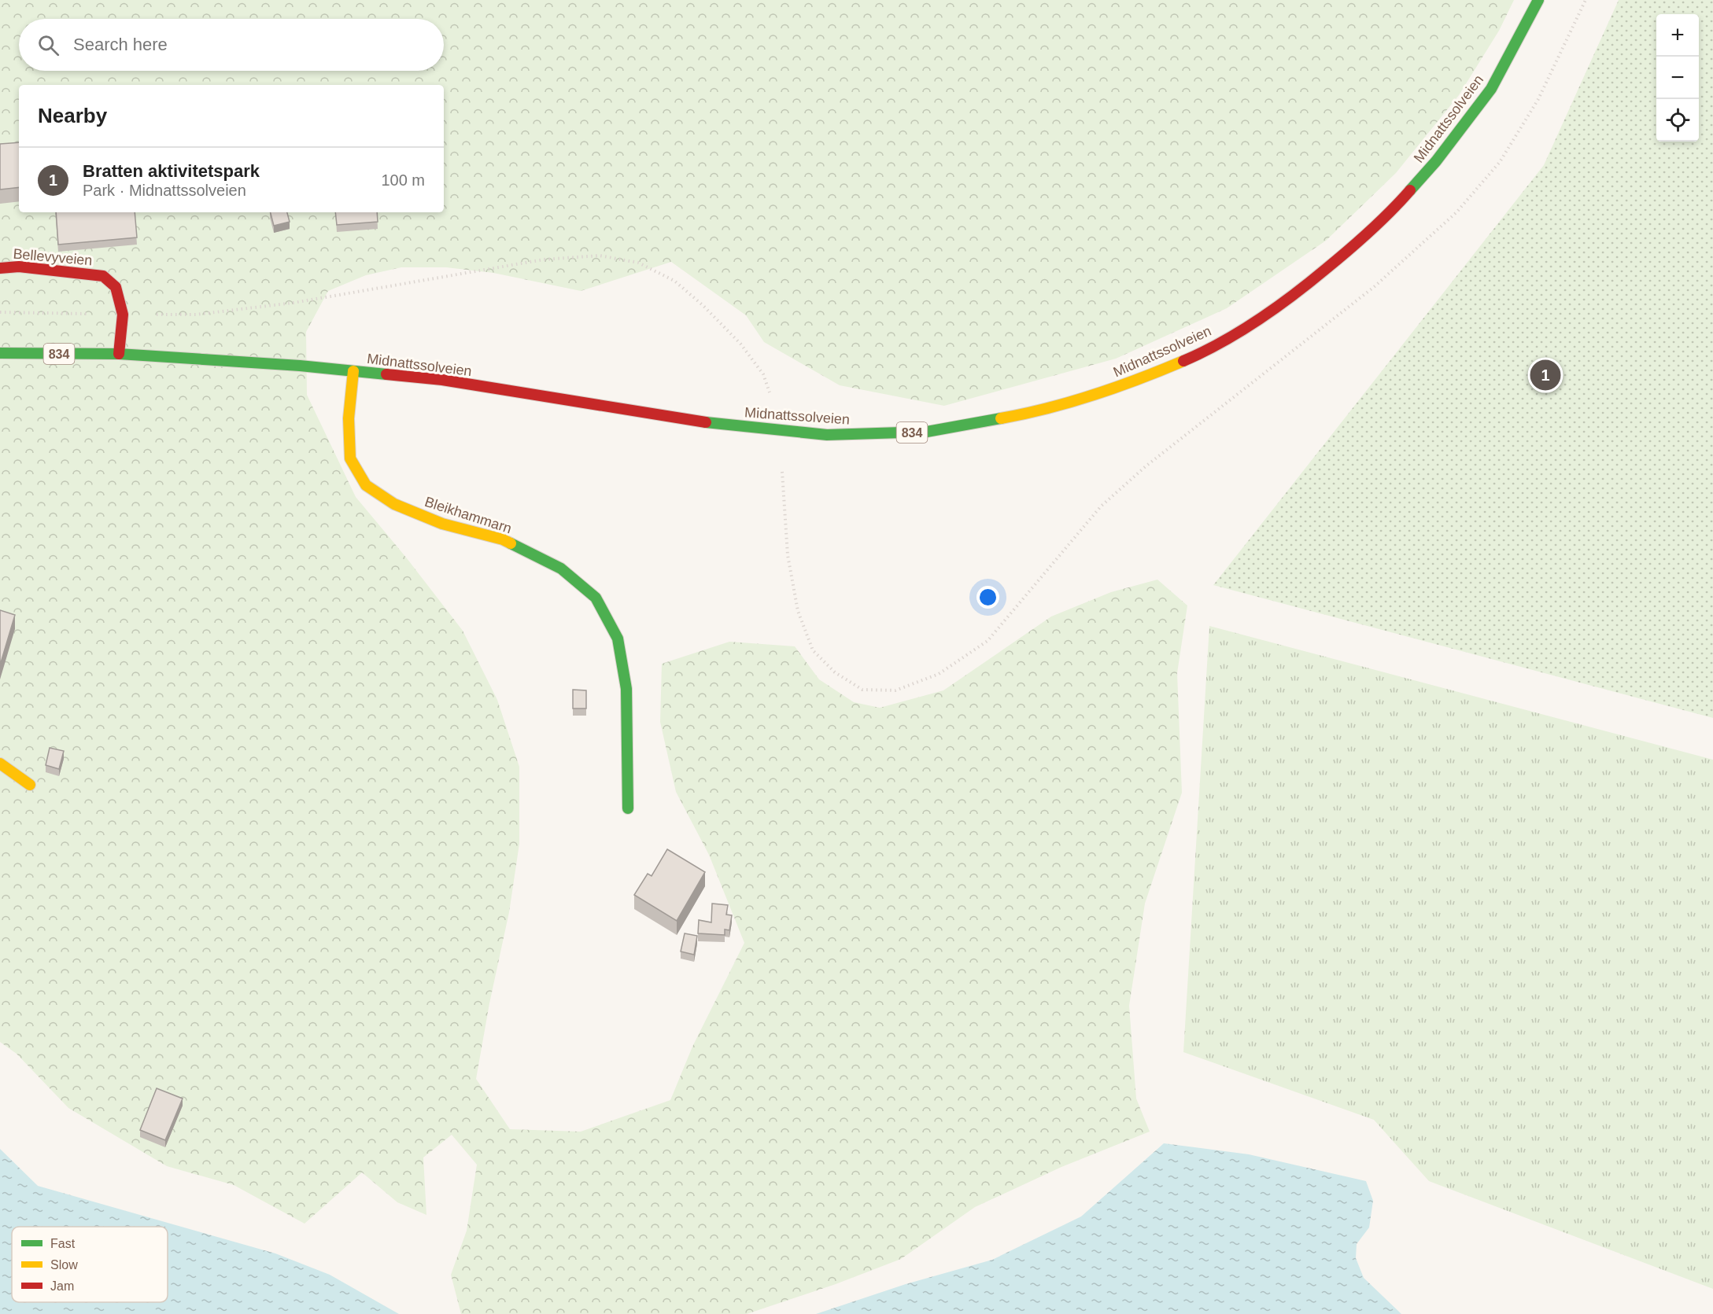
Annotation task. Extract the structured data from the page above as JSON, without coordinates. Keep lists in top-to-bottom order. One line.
{"streets":{"main road":["Midnattssolveien","Bellevyveien","834","Bleikhammarn"]},"crossings":[["Midnattssolveien","Bellevyveien"],["Midnattssolveien","Bleikhammarn"]],"legend":["Fast","Slow","Jam"],"page":{"map_buttons":["+","−"],"search":"Search here","heading":"Nearby","list":[{"mark":"1","name":"Bratten aktivitetspark","note":"Park · Midnattssolveien","value":"100 m"}],"pins":"1"}}
